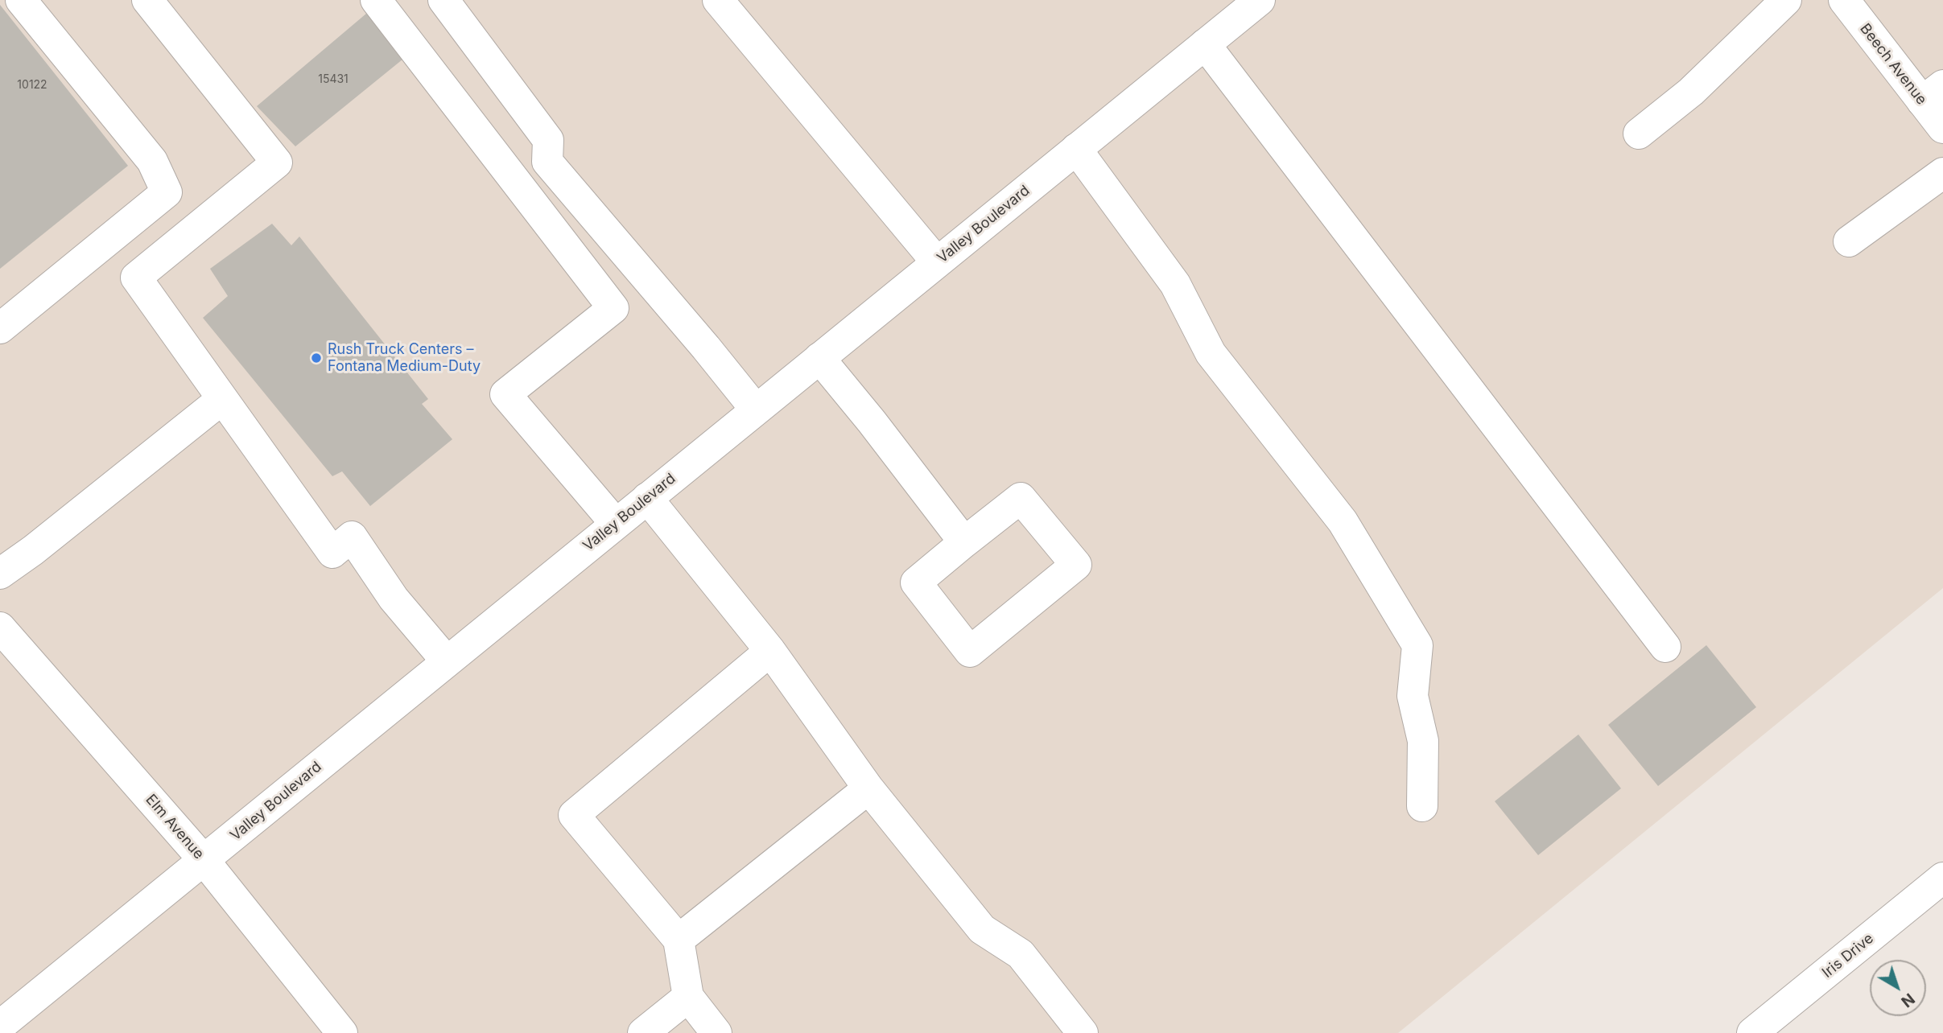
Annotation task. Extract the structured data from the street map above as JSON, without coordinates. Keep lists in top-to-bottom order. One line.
{"streets":{"main road":["Beech Avenue","Valley Boulevard","Elm Avenue","Iris Drive"]},"crossings":[["Valley Boulevard","Elm Avenue"]],"places":["Rush Truck Centers – Fontana Medium-Duty"],"house_numbers":["15431","10122"],"north":"bottom right"}
